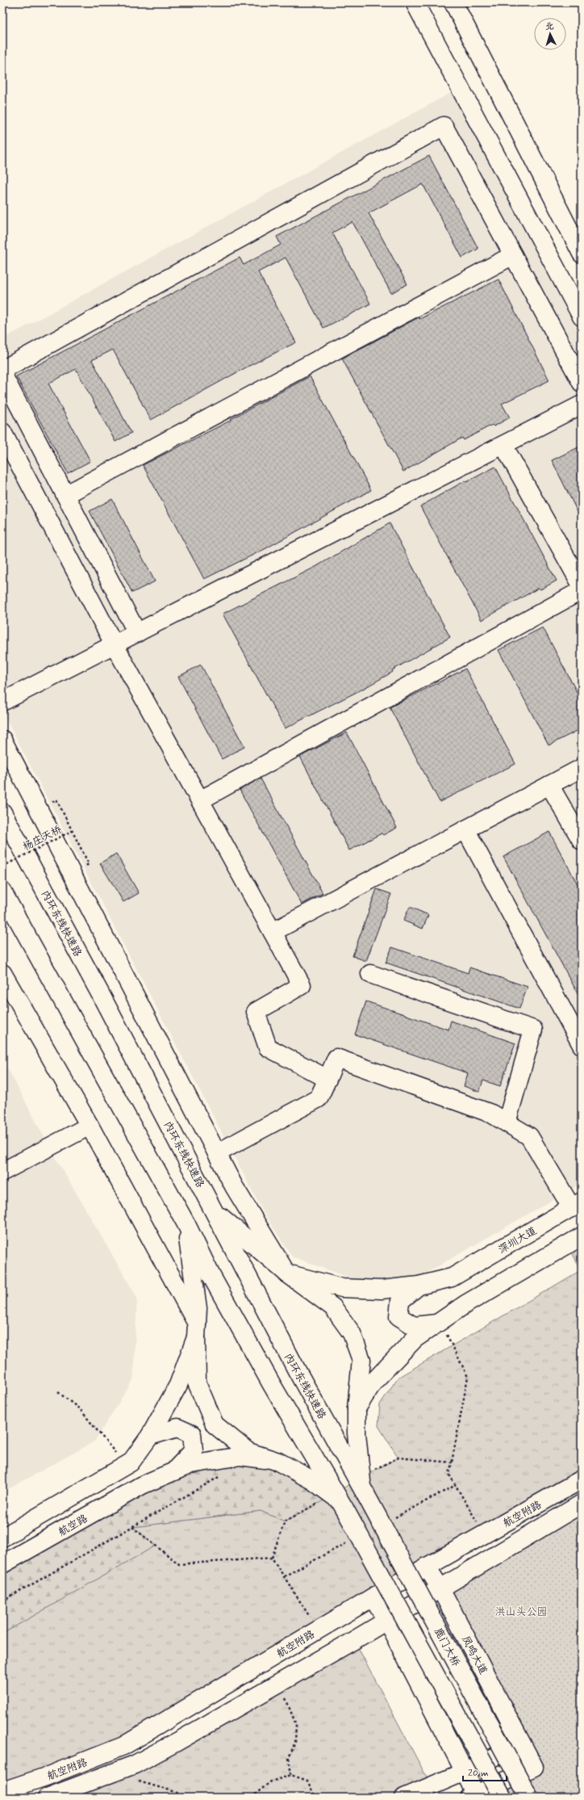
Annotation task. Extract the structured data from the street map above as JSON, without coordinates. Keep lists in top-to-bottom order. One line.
{"streets":{"main road":["内环东线快速路","深圳大道","航空附路","航空路","鹿门大桥","凤鸣大道"],"path":["杨庄天桥"]},"crossings":[["内环东线快速路","鹿门大桥"],["航空附路","凤鸣大道"]],"parks":["洪山头公园"],"scale_bar":"20 m","north":"top"}
